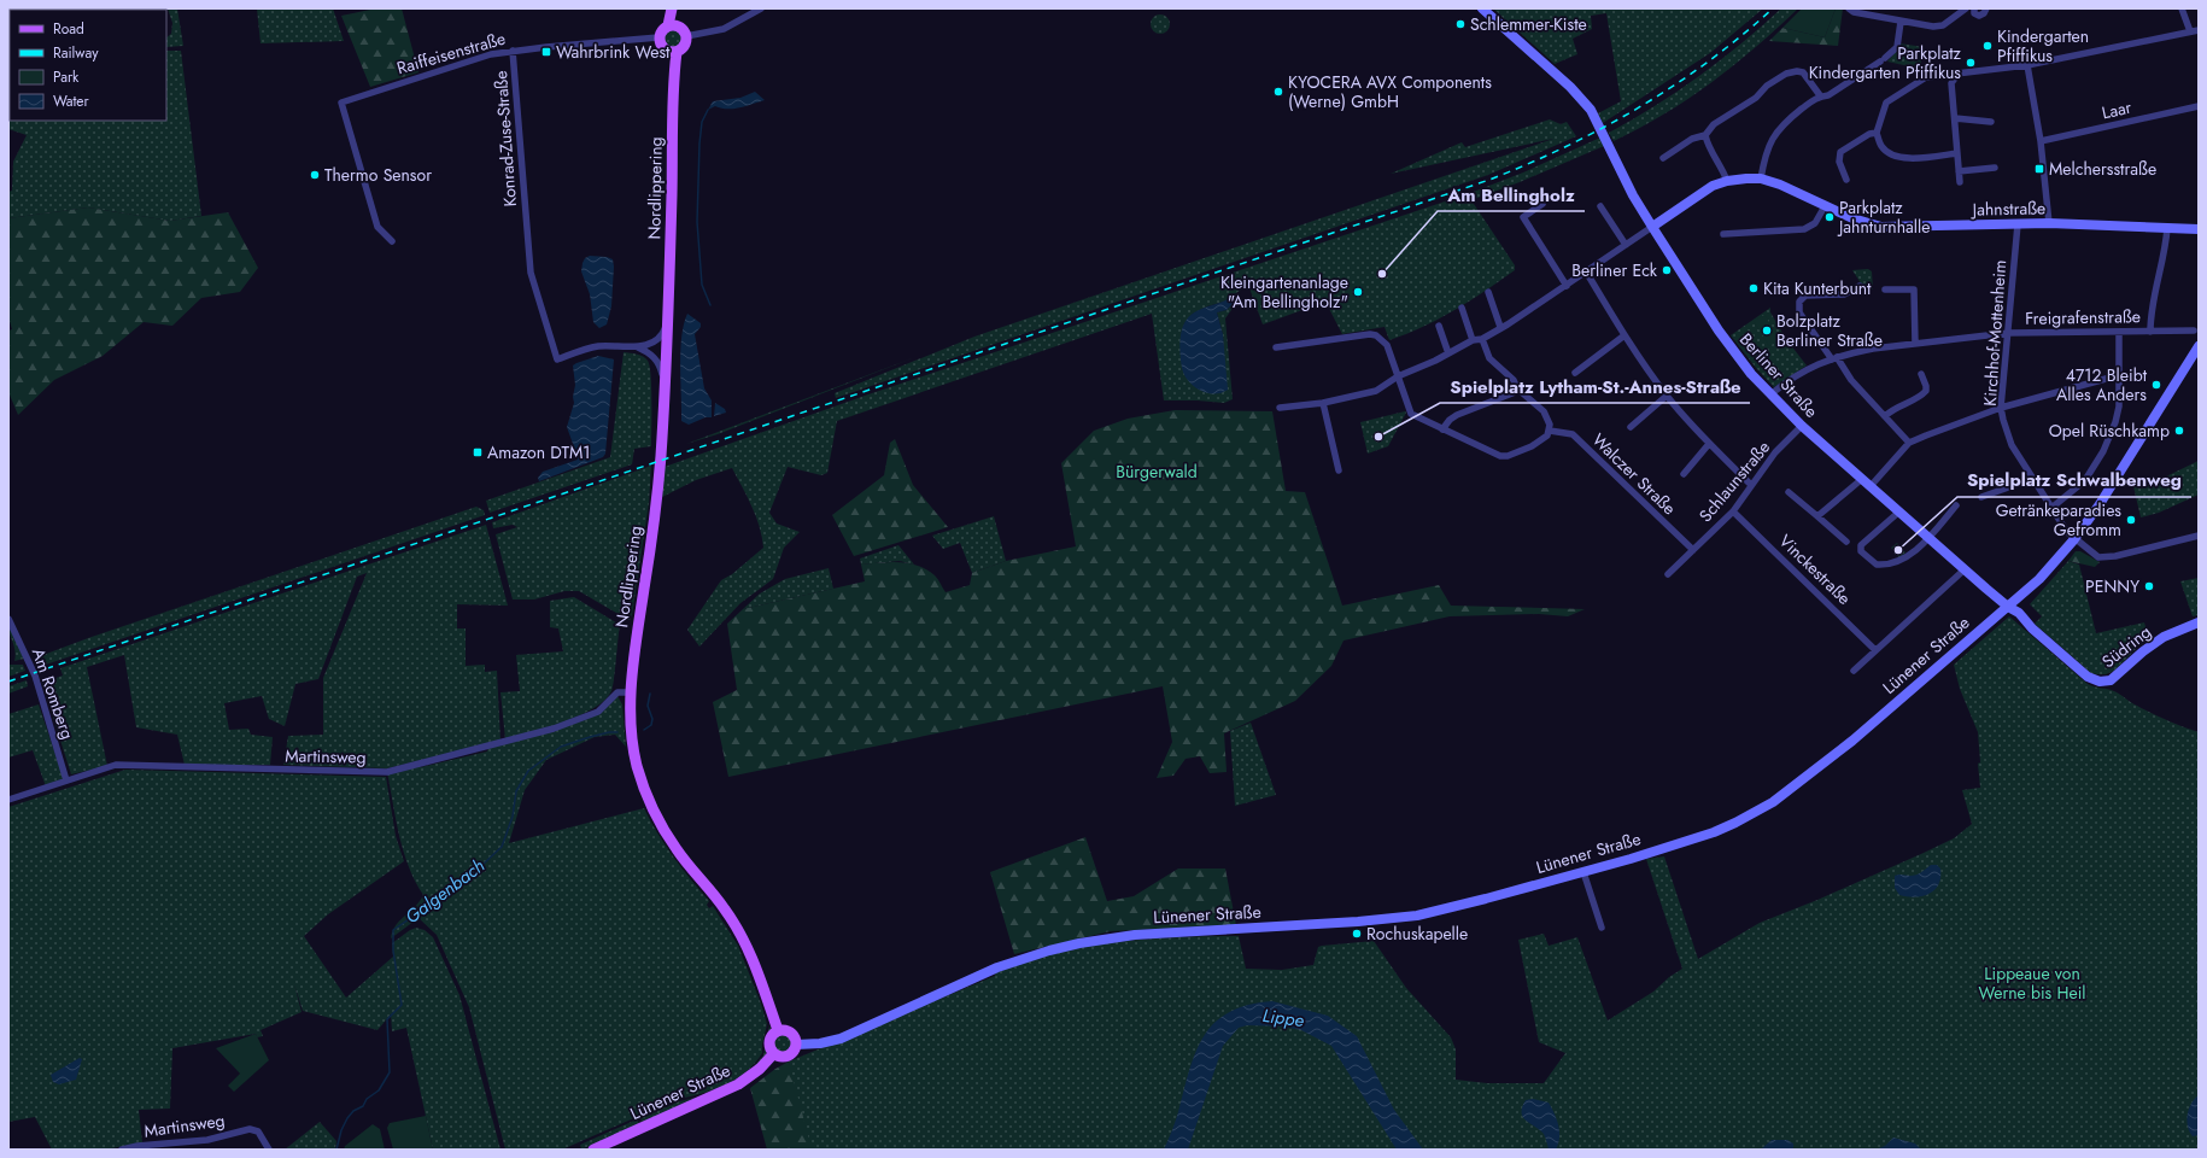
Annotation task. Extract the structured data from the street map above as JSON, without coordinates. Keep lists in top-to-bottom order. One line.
{"streets":{"main road":["Nordlippering","Jahnstraße","Berliner Straße","Südring","Lünener Straße"],"street":["Raiffeisenstraße","Laar","Konrad-Zuse-Straße","Freigrafenstraße","Kirchhof-Mottenheim","Walczer Straße","Schlaunstraße","Vinckestraße","Am Romberg","Martinsweg"]},"crossings":[["Raiffeisenstraße","Konrad-Zuse-Straße"],["Raiffeisenstraße","Nordlippering"],["Nordlippering","Lünener Straße"],["Nordlippering","Martinsweg"],["Jahnstraße","Kirchhof-Mottenheim"],["Jahnstraße","Berliner Straße"],["Freigrafenstraße","Kirchhof-Mottenheim"],["Freigrafenstraße","Berliner Straße"],["Kirchhof-Mottenheim","Lünener Straße"],["Berliner Straße","Schlaunstraße"],["Berliner Straße","Südring"],["Berliner Straße","Lünener Straße"],["Walczer Straße","Schlaunstraße"],["Schlaunstraße","Vinckestraße"],["Südring","Lünener Straße"],["Am Romberg","Martinsweg"]],"water":["Galgenbach","Lippe"],"parks":["Bürgerwald","Lippeaue von Werne bis Heil"],"places":{"other":["Schlemmer-Kiste","Kindergarten Pfiffikus","Parkplatz Kindergarten Pfiffikus","KYOCERA AVX Components (Werne) GmbH","Thermo Sensor","Parkplatz Jahnturnhalle","Berliner Eck","Am Bellingholz","Kita Kunterbunt","Kleingartenanlage \"Am Bellingholz\"","Bolzplatz Berliner Straße","4712 Bleibt Alles Anders","Opel Rüschkamp","Spielplatz Lytham-St.-Annes-Straße","Getränkeparadies Gefromm","Spielplatz Schwalbenweg","PENNY","Rochuskapelle"],"transit":["Wahrbrink West","Melchersstraße","Amazon DTM1"]},"legend":["Road","Railway","Park","Water"]}
